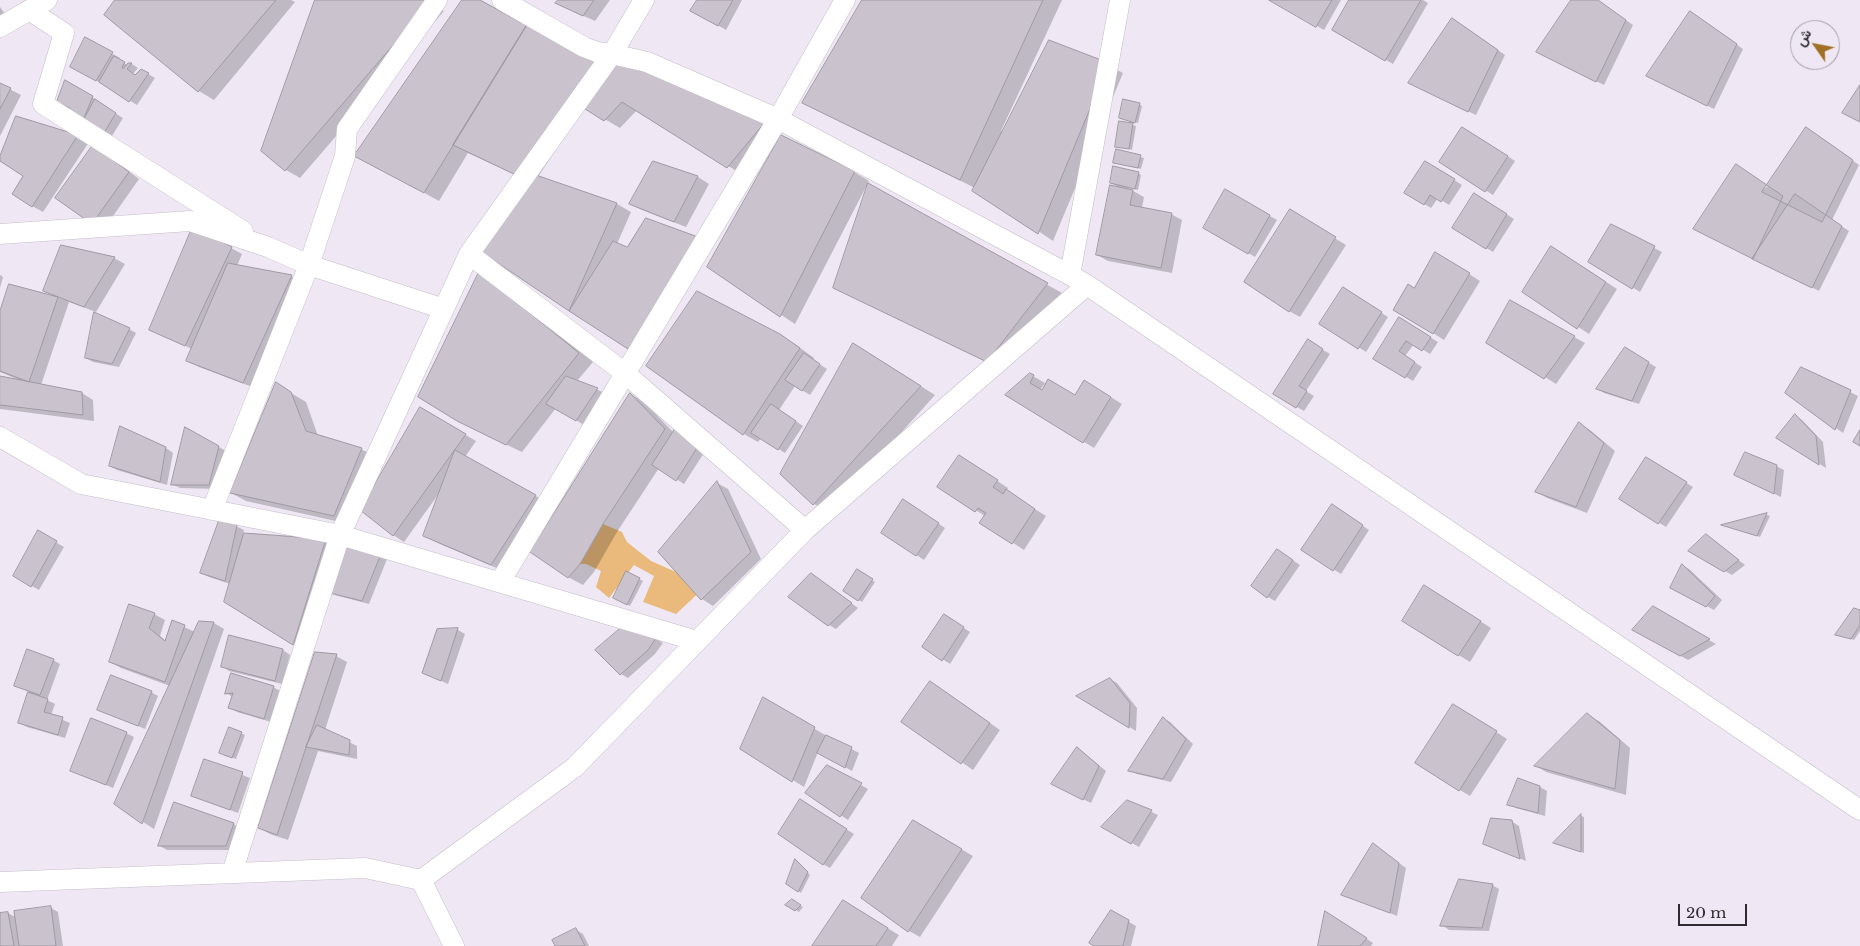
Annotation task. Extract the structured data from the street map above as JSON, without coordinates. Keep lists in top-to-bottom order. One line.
{"scale_bar":"20 m","north":"top left"}
